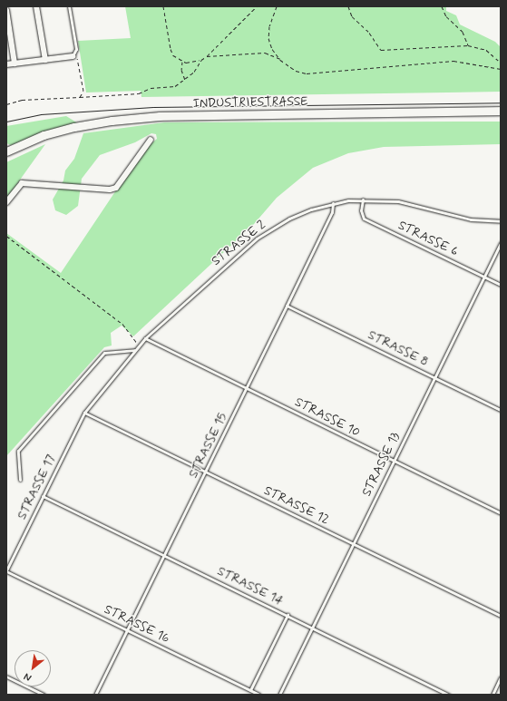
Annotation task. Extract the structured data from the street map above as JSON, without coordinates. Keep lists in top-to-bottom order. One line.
{"streets":{"main road":["INDUSTRIESTRASSE"],"lane":["STRASSE 6","STRASSE 2","STRASSE 8","STRASSE 10","STRASSE 15","STRASSE 13","STRASSE 17","STRASSE 12","STRASSE 14","STRASSE 16"]},"crossings":[["STRASSE 6","STRASSE 2"],["STRASSE 6","STRASSE 13"],["STRASSE 2","STRASSE 10"],["STRASSE 2","STRASSE 15"],["STRASSE 2","STRASSE 17"],["STRASSE 2","STRASSE 12"],["STRASSE 8","STRASSE 15"],["STRASSE 8","STRASSE 13"],["STRASSE 10","STRASSE 15"],["STRASSE 10","STRASSE 13"],["STRASSE 15","STRASSE 12"],["STRASSE 15","STRASSE 14"],["STRASSE 15","STRASSE 16"],["STRASSE 13","STRASSE 12"],["STRASSE 13","STRASSE 14"],["STRASSE 17","STRASSE 12"],["STRASSE 17","STRASSE 14"],["STRASSE 17","STRASSE 16"]],"north":"bottom left"}
